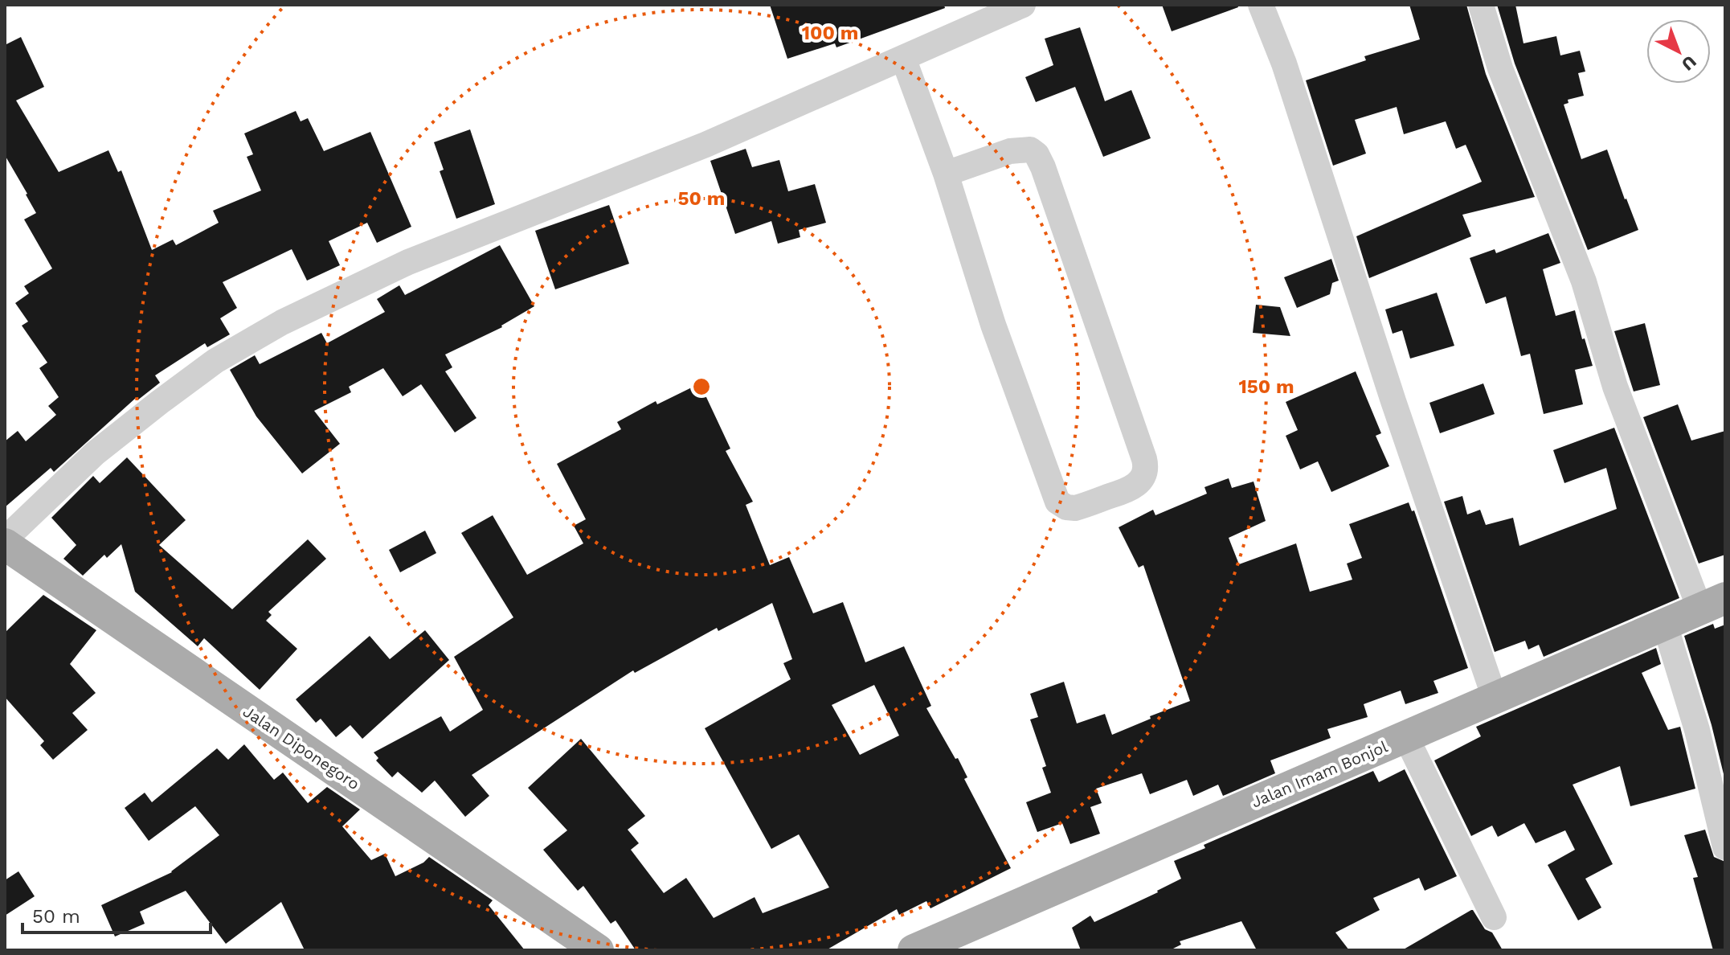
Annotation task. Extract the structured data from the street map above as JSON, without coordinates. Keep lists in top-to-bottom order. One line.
{"streets":{"main road":["Jalan Diponegoro","Jalan Imam Bonjol"]},"scale_bar":"50 m","north":"bottom right","rings":["100 m","50 m","150 m"]}
